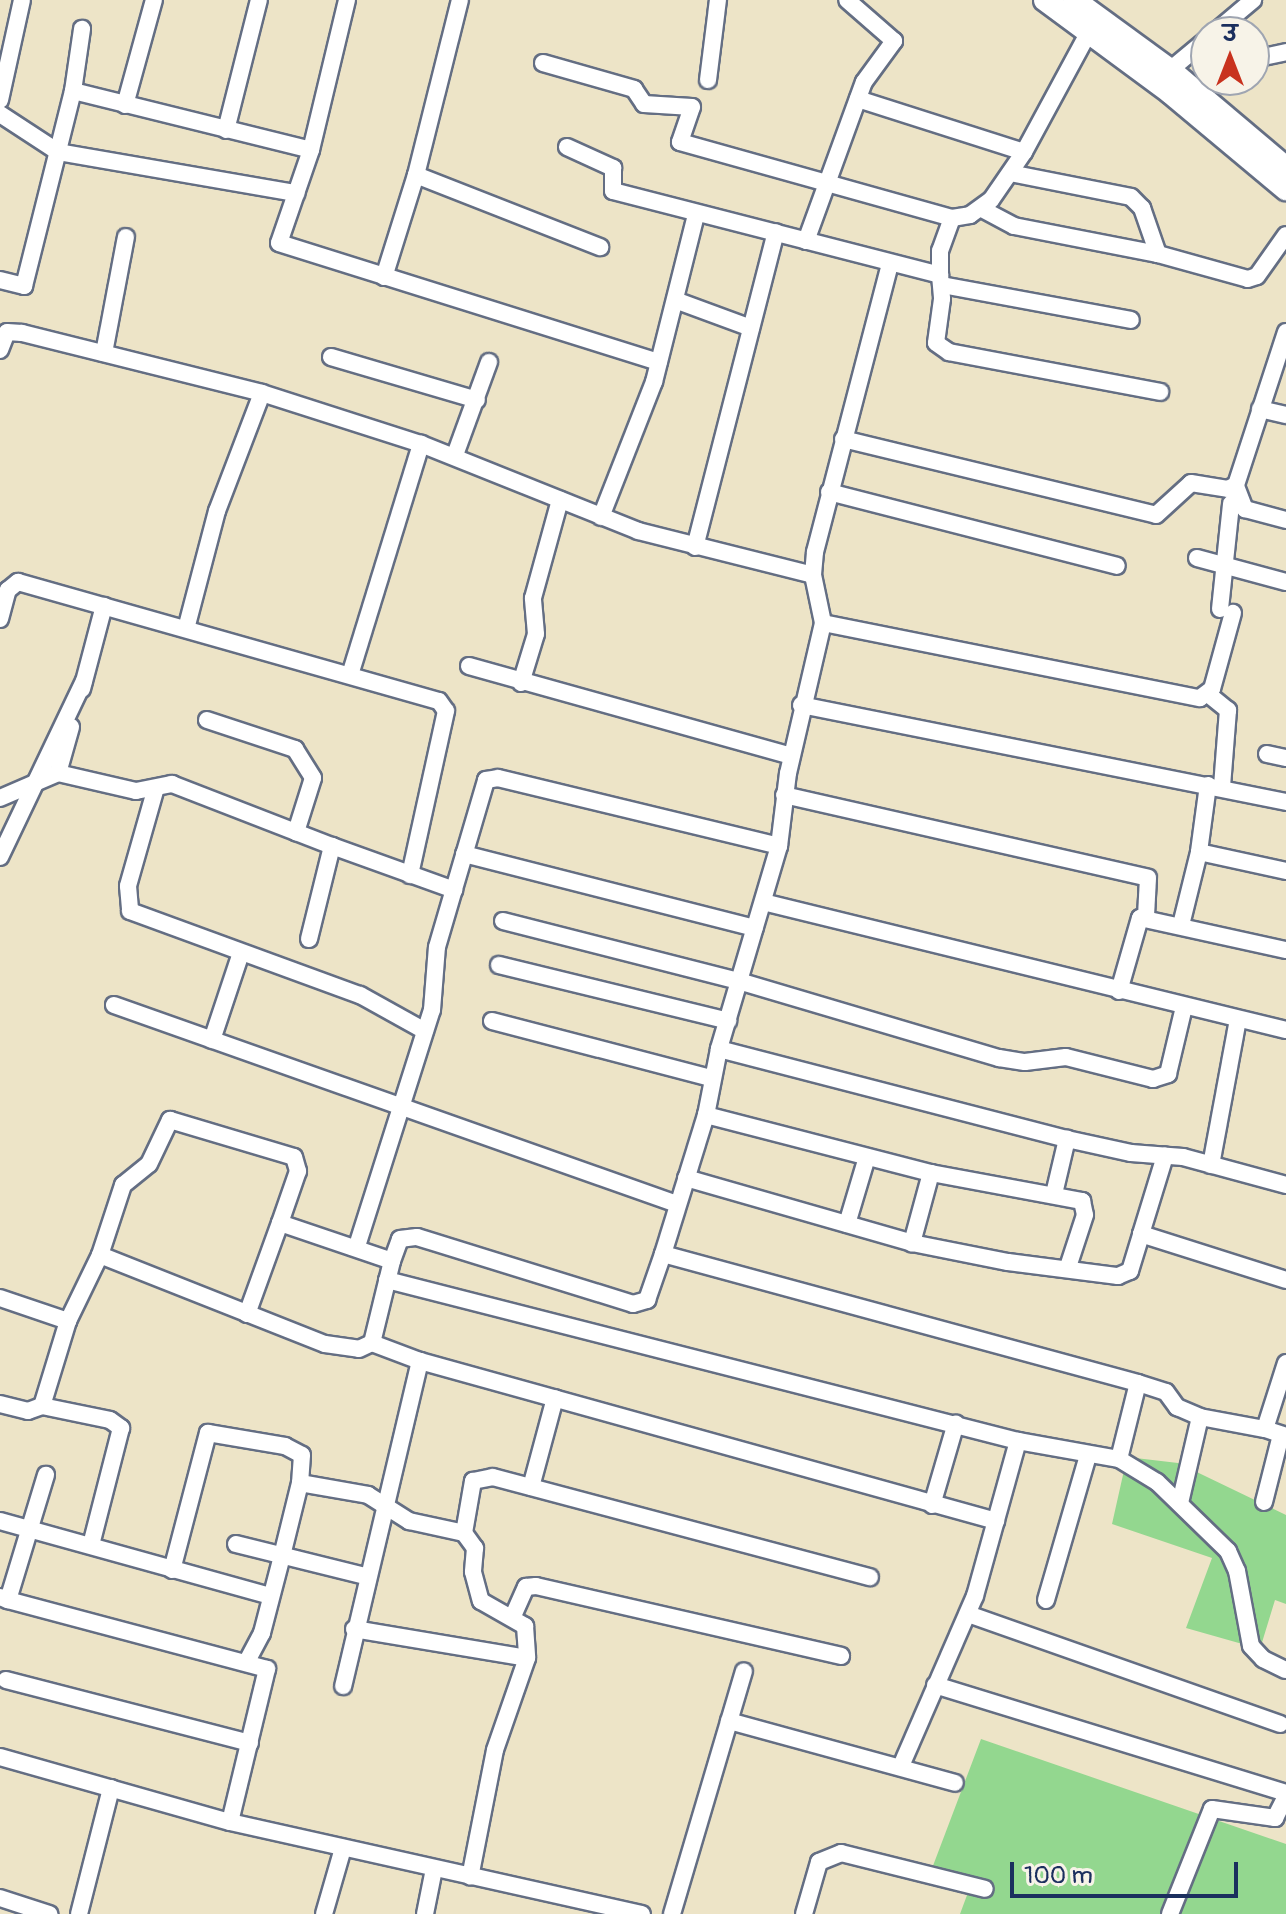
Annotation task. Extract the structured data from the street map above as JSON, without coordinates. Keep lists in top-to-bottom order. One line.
{"scale_bar":"100 m","north":"top"}
